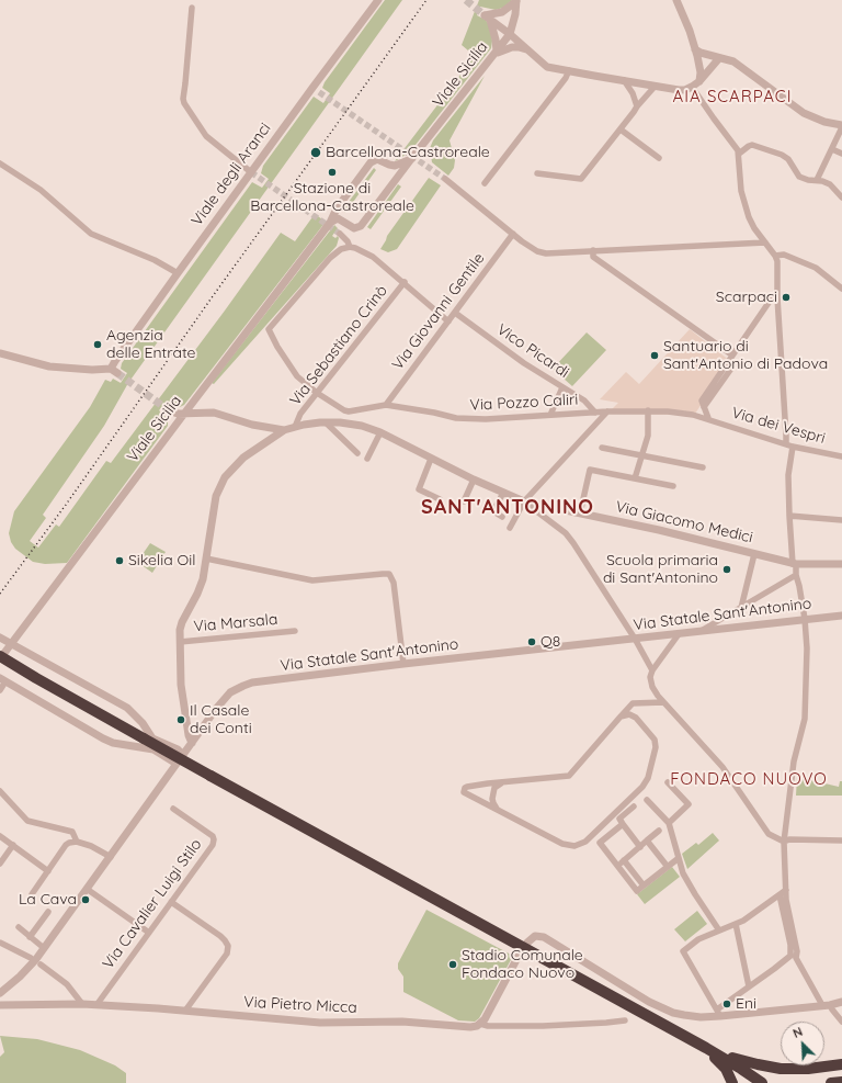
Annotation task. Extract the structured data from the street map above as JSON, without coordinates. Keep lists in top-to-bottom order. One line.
{"streets":{"street":["Viale Sicilia","Viale degli Aranci","Via Giovanni Gentile","Via Sebastiano Crinò","Vico Picardi","Via Pozzo Caliri","Via dei Vespri","Via Giacomo Medici","Via Statale Sant'Antonino","Via Marsala","Via Cavalier Luigi Stilo","Via Pietro Micca"]},"crossings":[["Via Giovanni Gentile","Vico Picardi"],["Via Giovanni Gentile","Via Pozzo Caliri"],["Via Sebastiano Crinò","Via Giacomo Medici"],["Vico Picardi","Via Pozzo Caliri"],["Via Pozzo Caliri","Via dei Vespri"],["Via Giacomo Medici","Via Statale Sant'Antonino"],["Via Giacomo Medici","Via Marsala"],["Via Cavalier Luigi Stilo","Via Pietro Micca"]],"districts":["AIA SCARPACI","SANT'ANTONINO","FONDACO NUOVO"],"places":["Barcellona-Castroreale","Stazione di Barcellona-Castroreale","Scarpaci","Agenzia delle Entrate","Santuario di Sant'Antonio di Padova","Sikelia Oil","Scuola primaria di Sant'Antonino","Q8","Il Casale dei Conti","La Cava","Stadio Comunale Fondaco Nuovo","Eni"],"north":"top left"}
